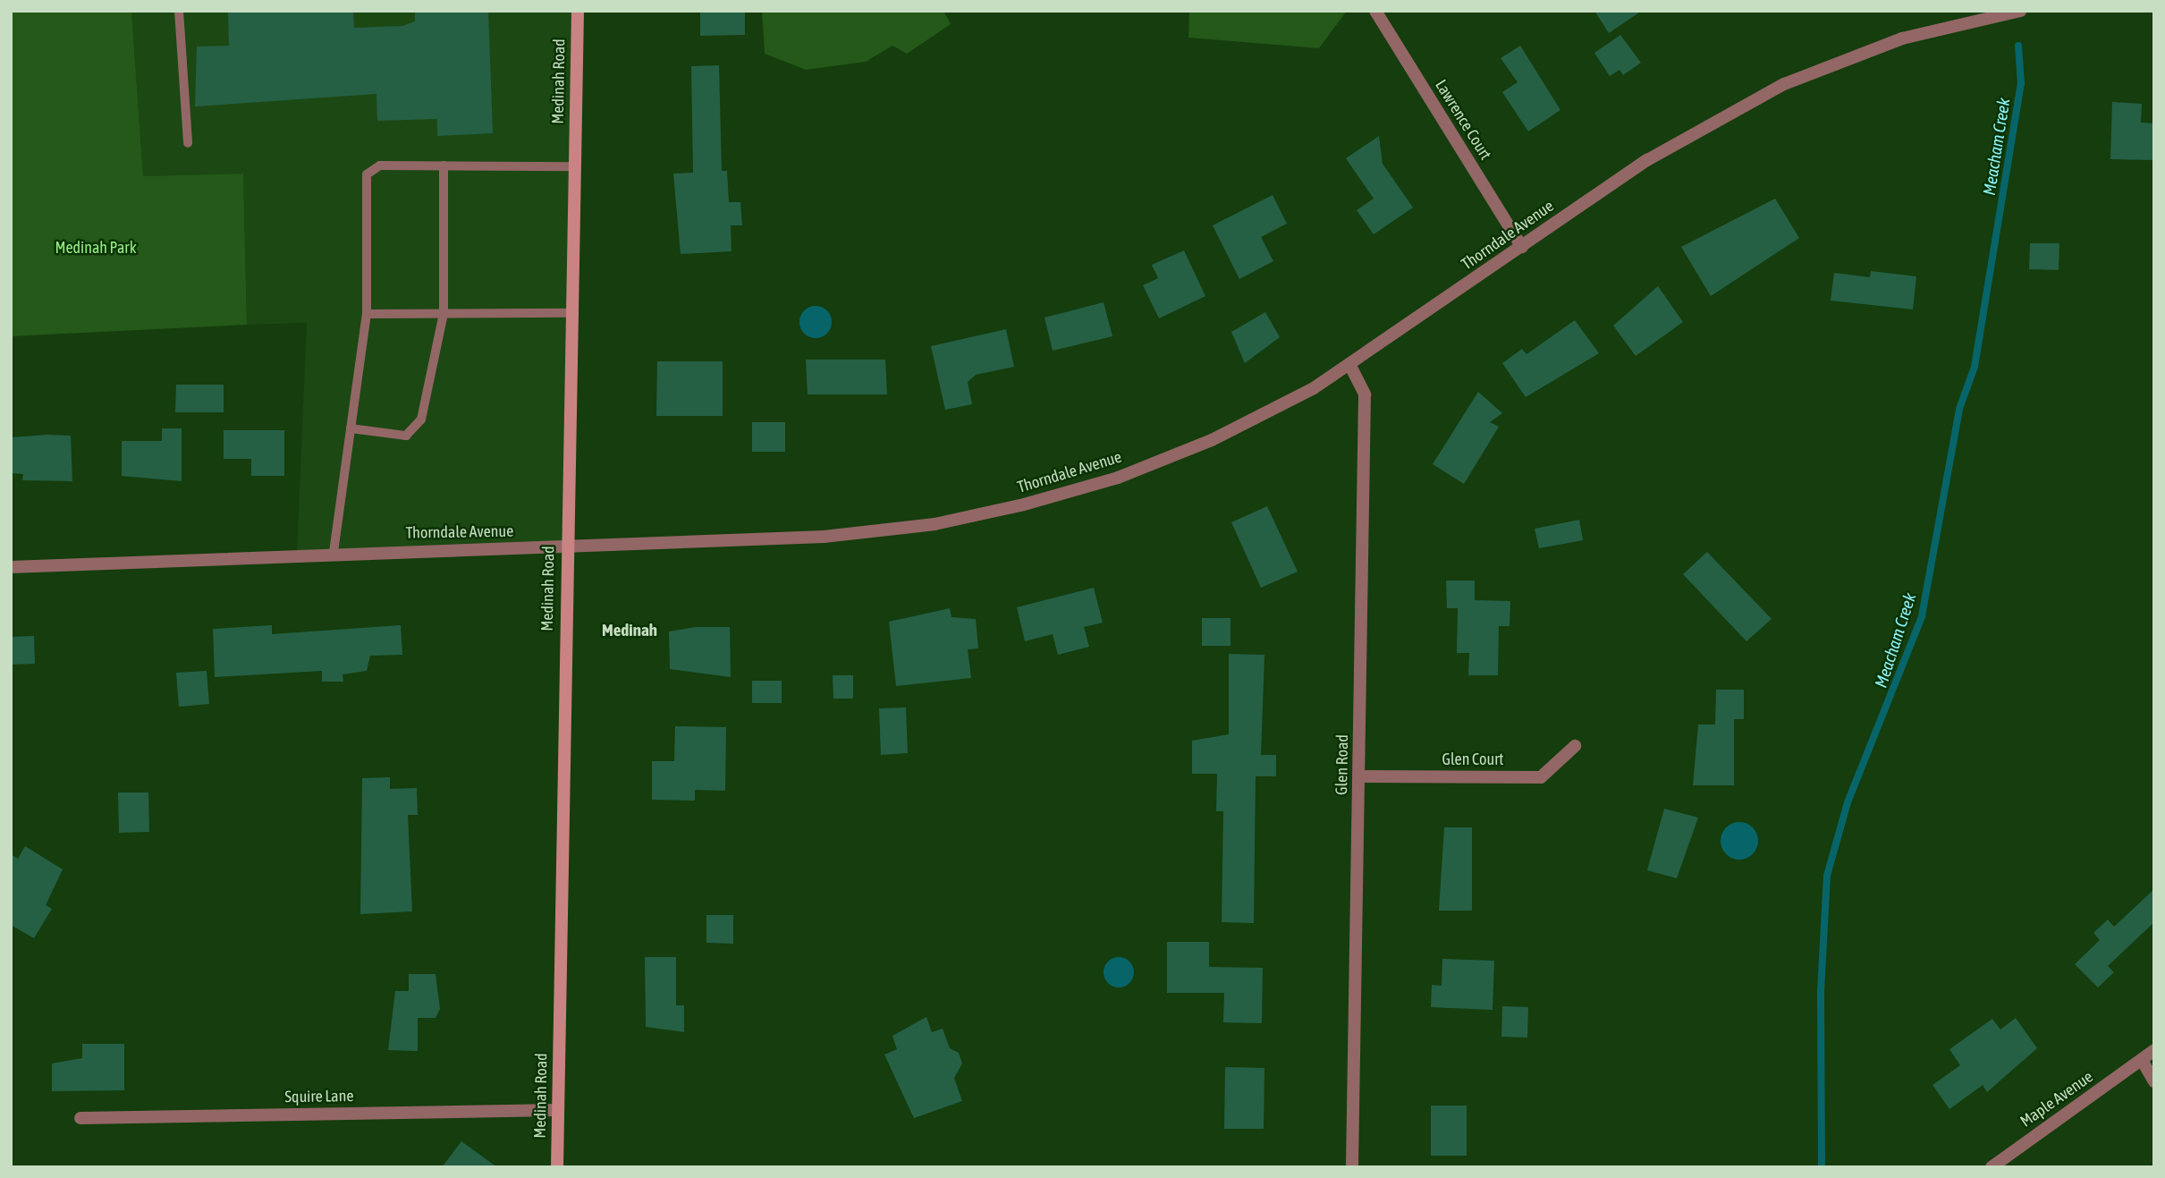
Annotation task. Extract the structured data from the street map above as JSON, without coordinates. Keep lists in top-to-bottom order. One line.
{"streets":{"main road":["Medinah Road"],"street":["Lawrence Court","Thorndale Avenue","Glen Court","Glen Road","Squire Lane","Maple Avenue"]},"crossings":[["Medinah Road","Thorndale Avenue"],["Medinah Road","Squire Lane"],["Lawrence Court","Thorndale Avenue"],["Thorndale Avenue","Glen Road"],["Glen Court","Glen Road"]],"districts":["Medinah"],"water":["Meacham Creek"],"parks":["Medinah Park"]}
